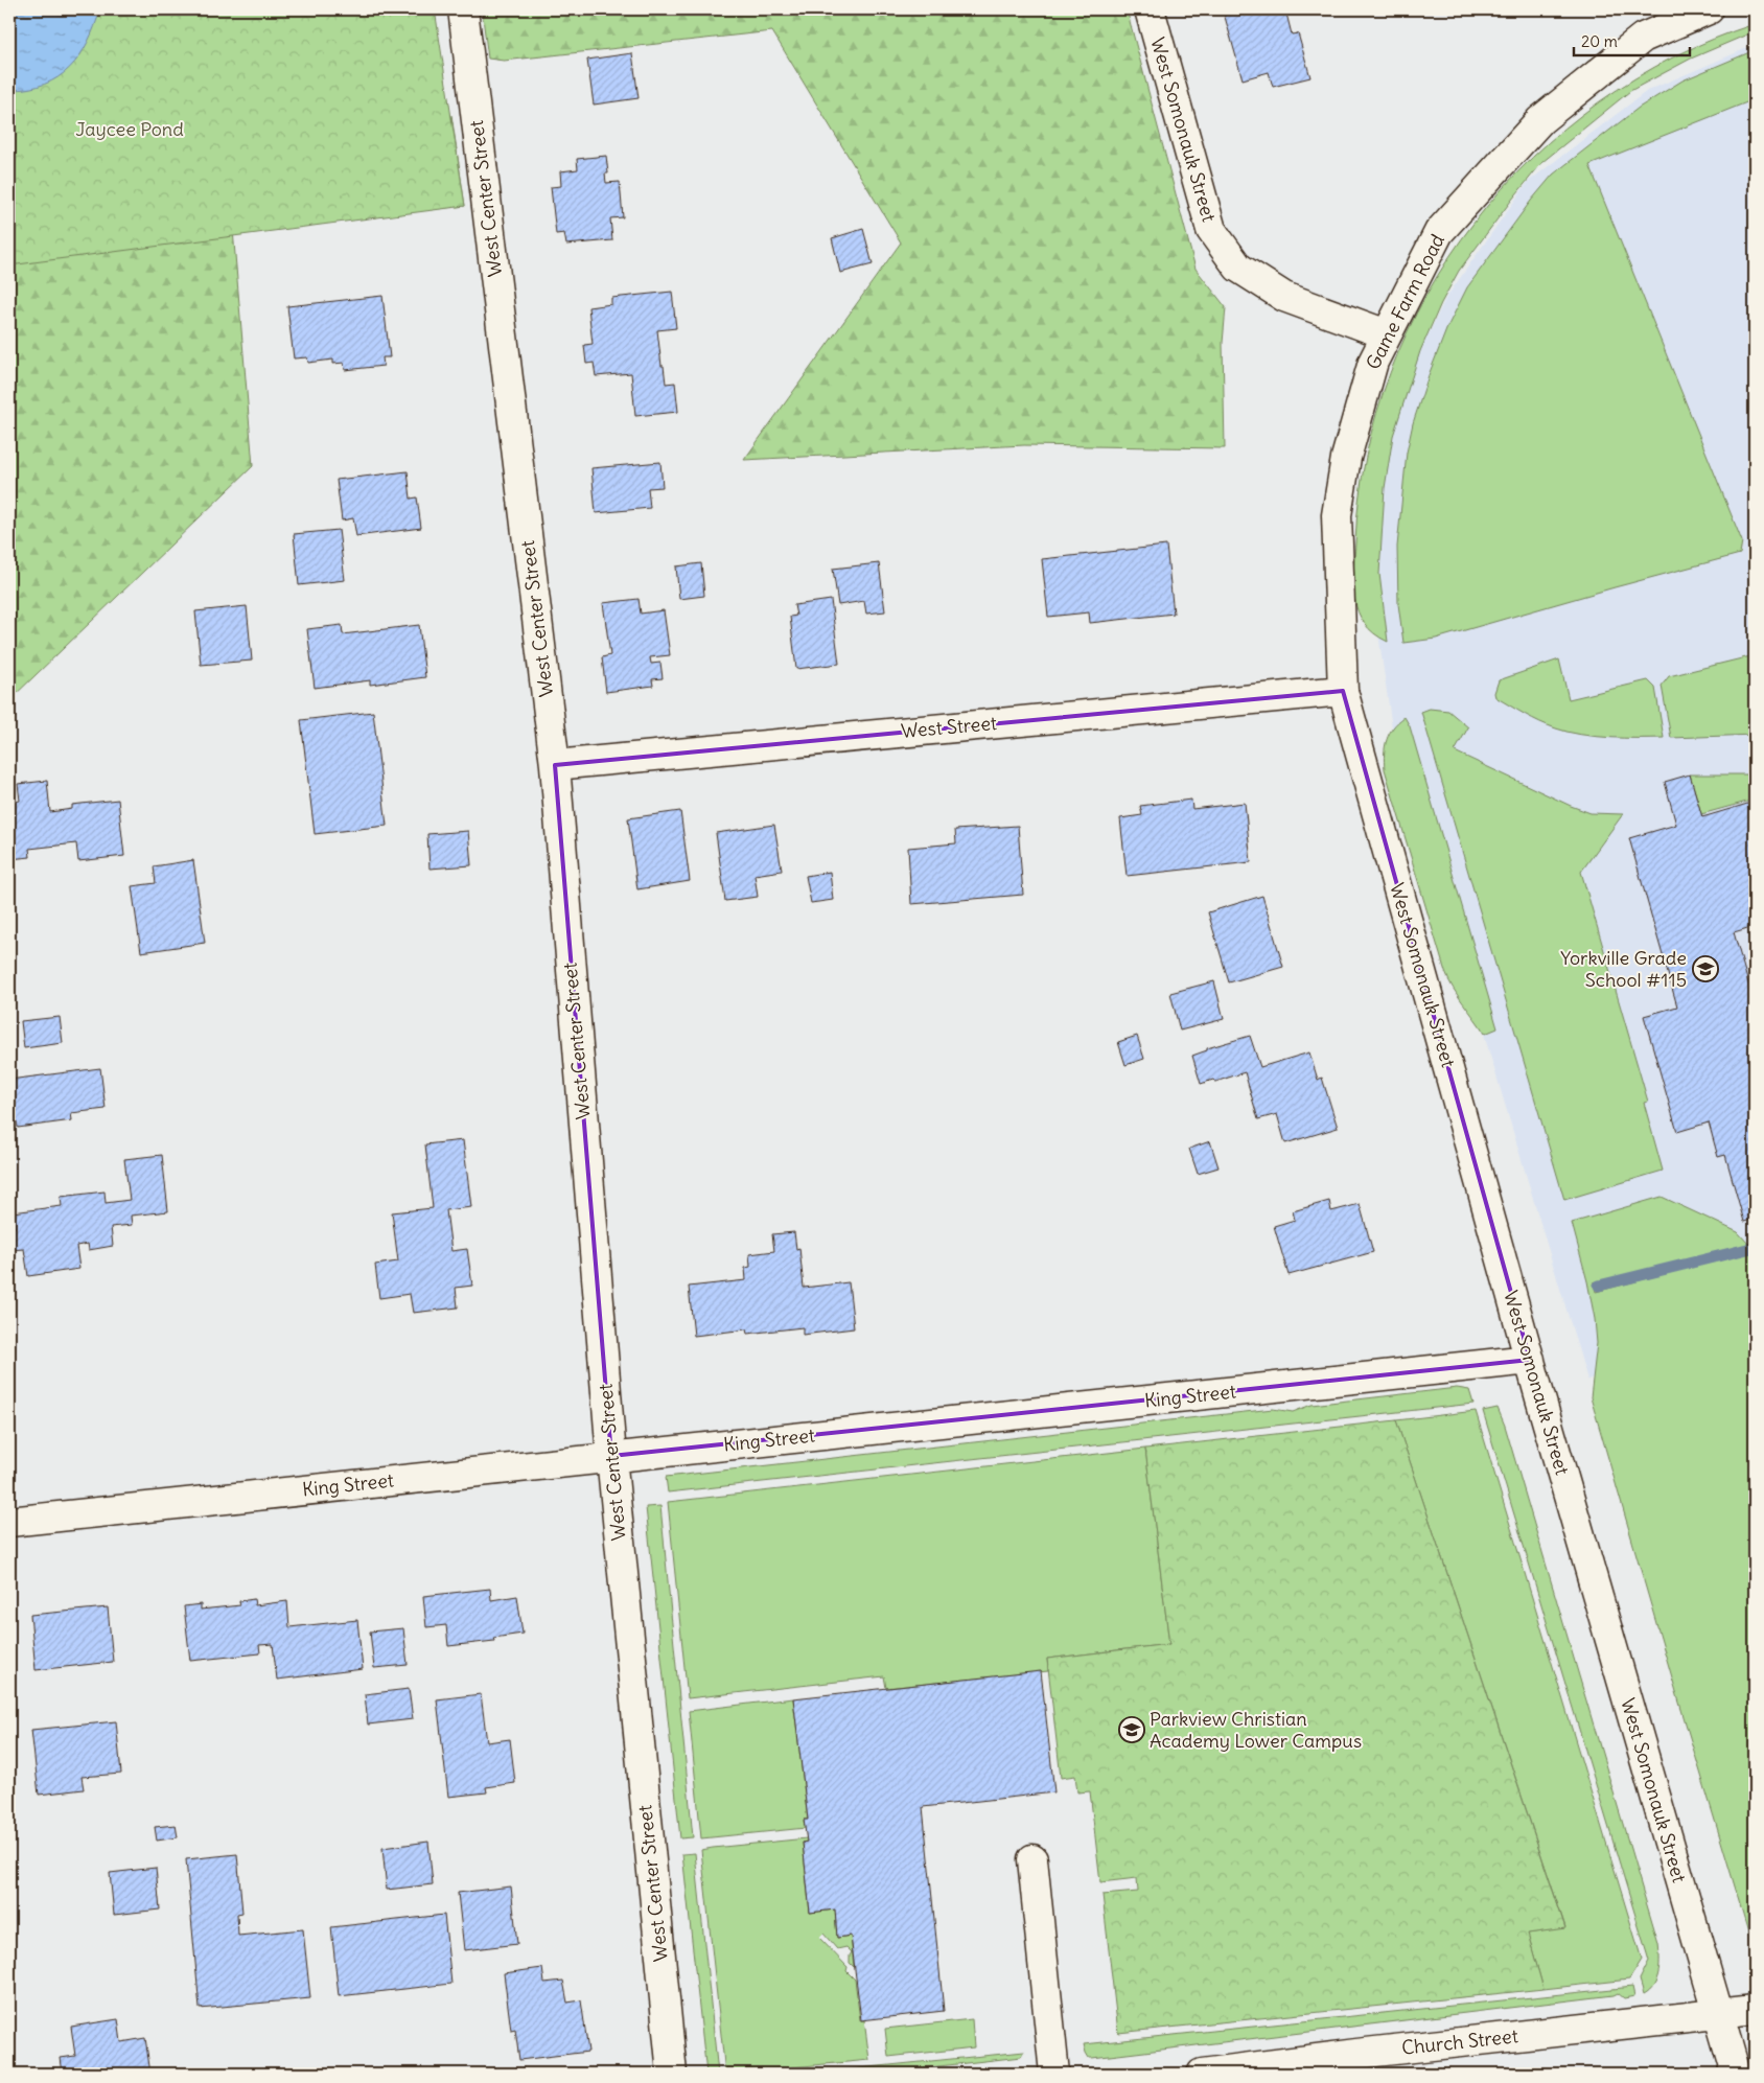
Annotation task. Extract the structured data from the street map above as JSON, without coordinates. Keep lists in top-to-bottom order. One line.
{"streets":{"street":["West Somonauk Street","West Center Street","Game Farm Road","West Street","King Street","Church Street"]},"crossings":[["West Somonauk Street","Game Farm Road"],["West Somonauk Street","West Street"],["West Somonauk Street","King Street"],["West Somonauk Street","Church Street"],["West Center Street","West Street"],["West Center Street","King Street"],["Game Farm Road","West Street"]],"parks":["Jaycee Pond"],"places":{"school or university":["Yorkville Grade School #115","Parkview Christian Academy Lower Campus"]},"scale_bar":"20 m"}
